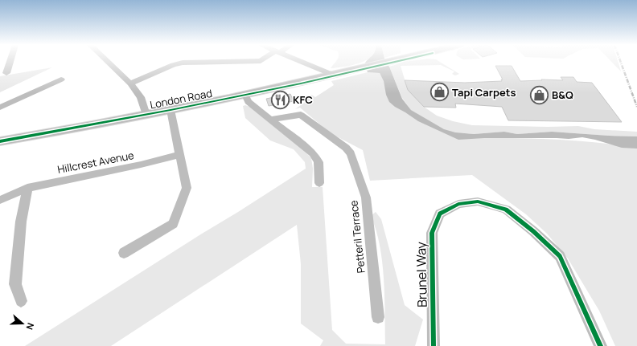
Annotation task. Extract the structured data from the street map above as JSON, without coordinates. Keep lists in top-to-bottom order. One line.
{"streets":{"main road":["London Road"],"street":["Hillcrest Avenue","Petteril Terrace","Brunel Way"]},"places":{"shop":["Tapi Carpets","B&Q"],"restaurant":["KFC"]},"north":"right"}
